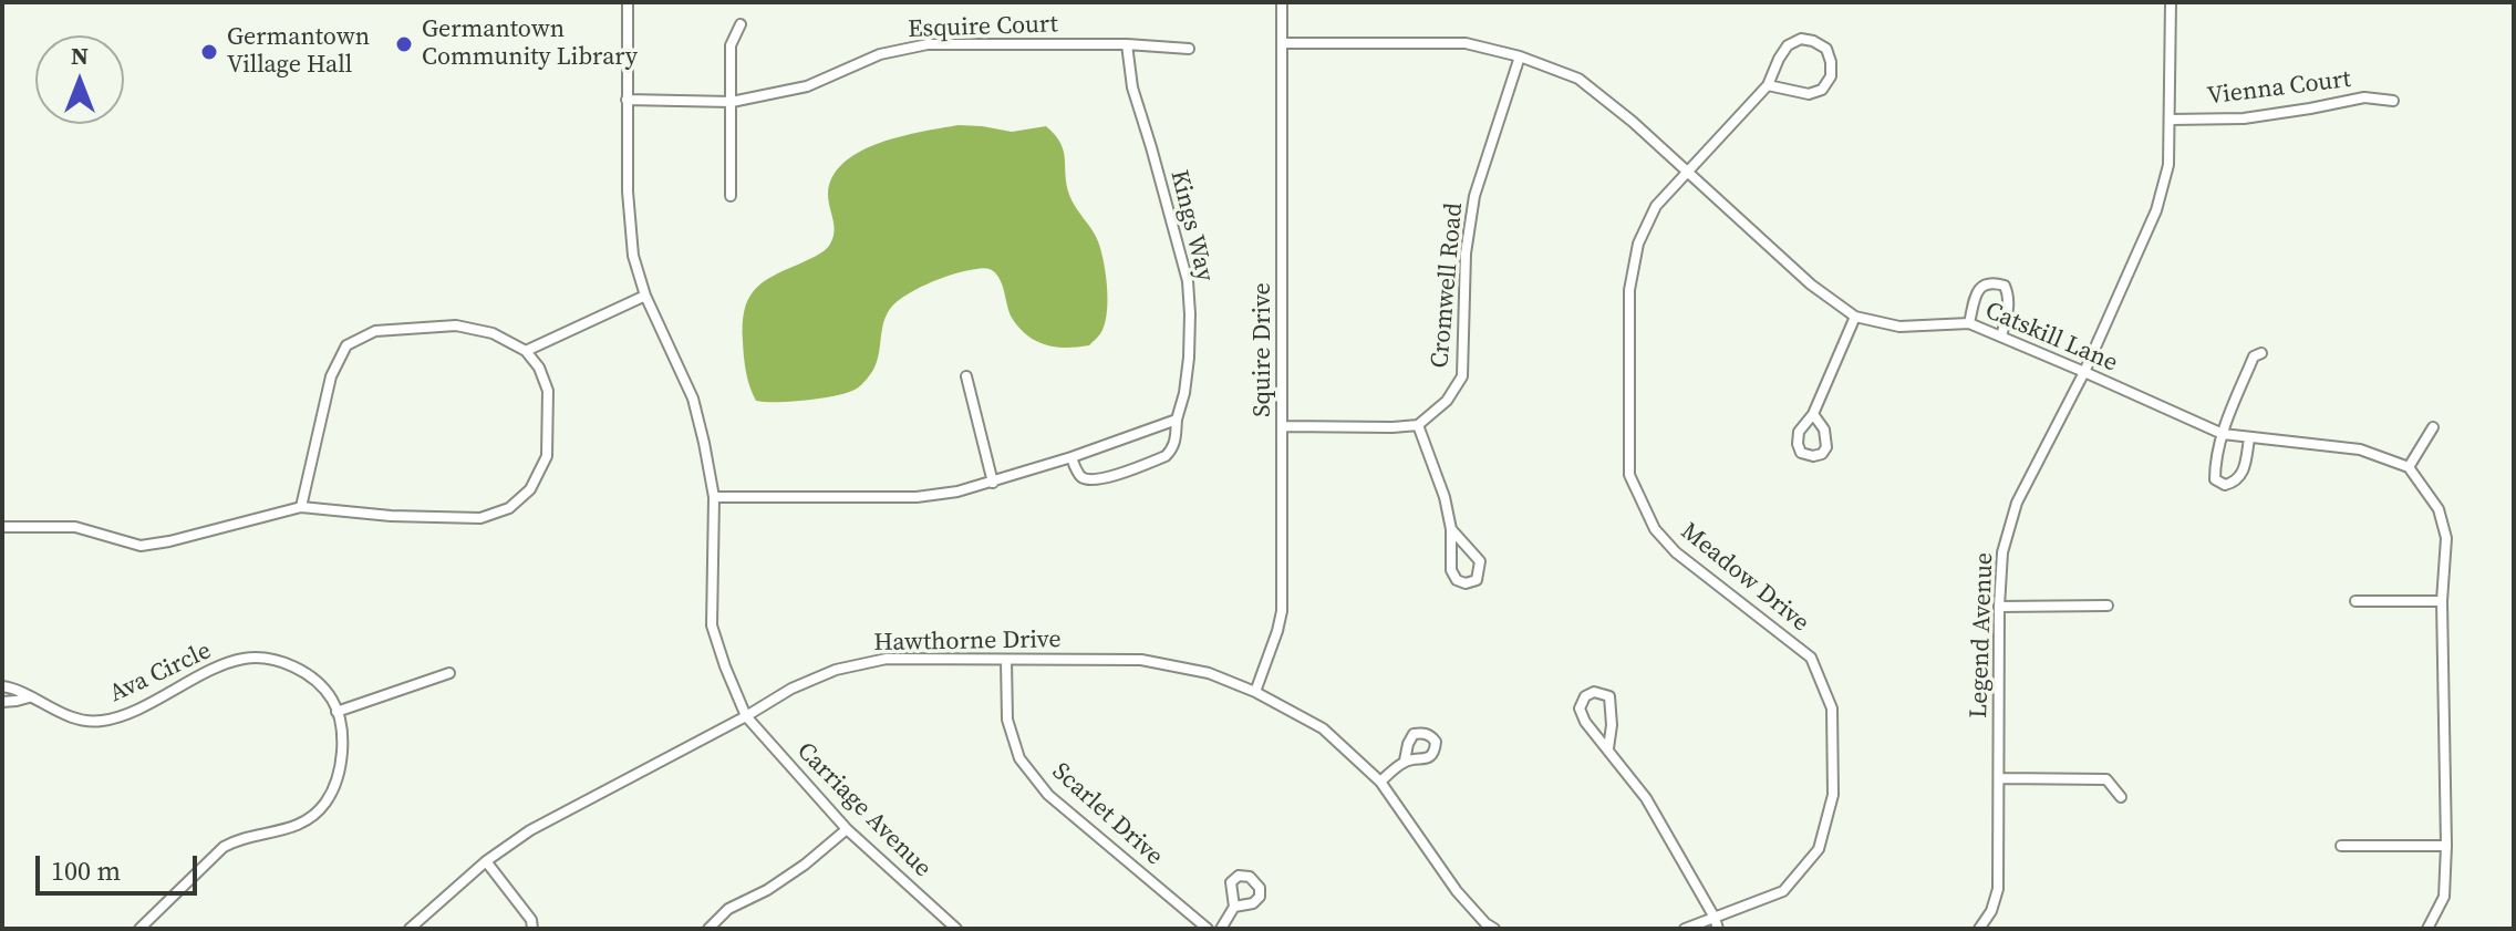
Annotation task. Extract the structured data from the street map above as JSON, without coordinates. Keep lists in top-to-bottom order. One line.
{"streets":{"street":["Esquire Court","Vienna Court","Kings Way","Cromwell Road","Catskill Lane","Squire Drive","Meadow Drive","Legend Avenue","Hawthorne Drive","Ava Circle","Carriage Avenue","Scarlet Drive"]},"crossings":[["Esquire Court","Kings Way"],["Esquire Court","Carriage Avenue"],["Vienna Court","Legend Avenue"],["Cromwell Road","Catskill Lane"],["Catskill Lane","Squire Drive"],["Catskill Lane","Meadow Drive"],["Catskill Lane","Legend Avenue"],["Squire Drive","Hawthorne Drive"],["Hawthorne Drive","Carriage Avenue"],["Hawthorne Drive","Scarlet Drive"]],"places":["Germantown Community Library","Germantown Village Hall"],"scale_bar":"100 m","north":"top"}
